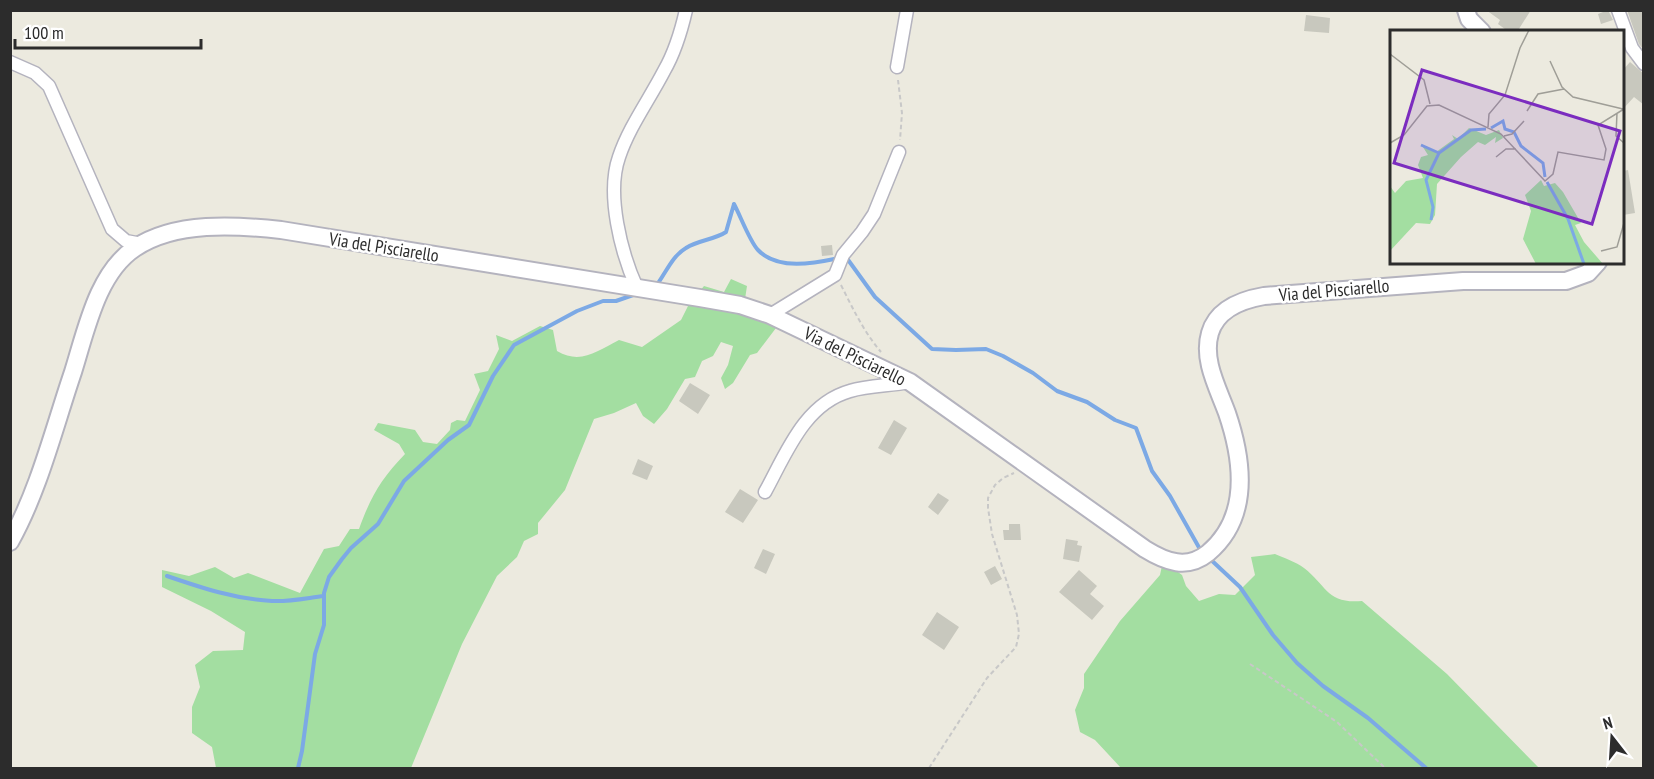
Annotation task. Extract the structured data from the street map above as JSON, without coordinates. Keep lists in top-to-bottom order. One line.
{"streets":{"street":["Via del Pisciarello"]},"scale_bar":"100 m","north":"top"}
